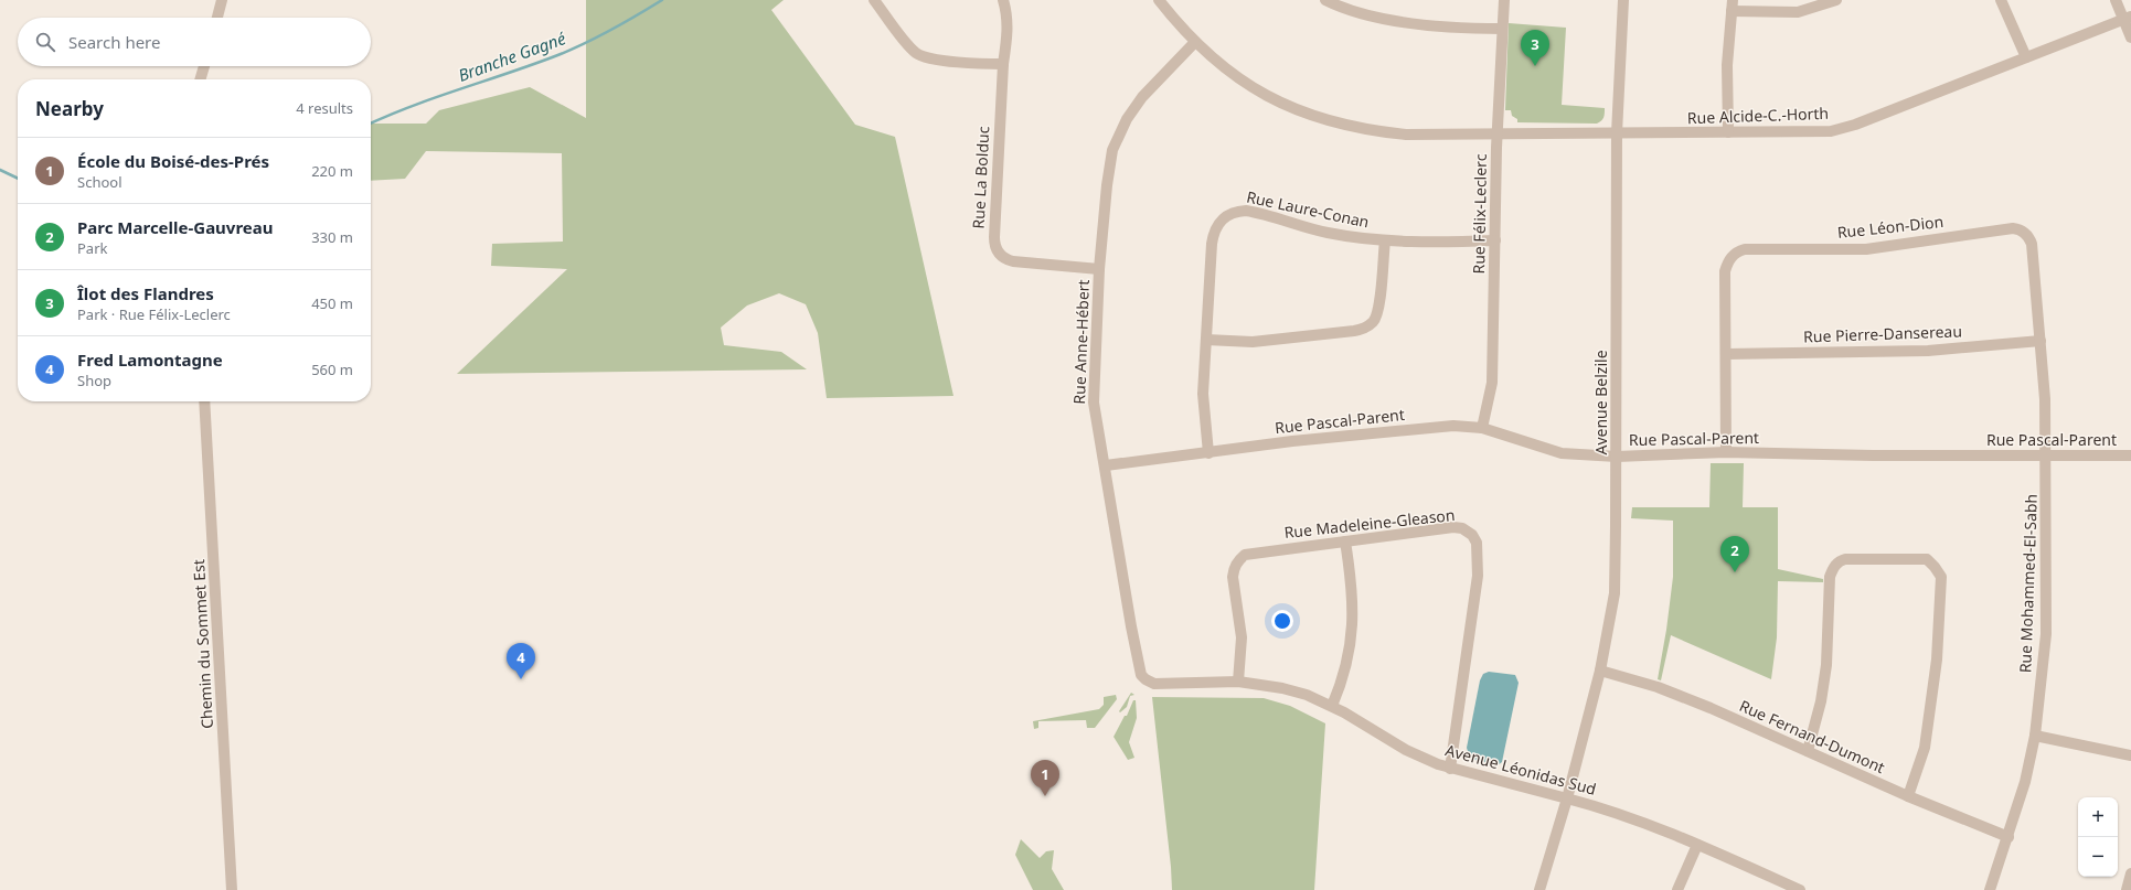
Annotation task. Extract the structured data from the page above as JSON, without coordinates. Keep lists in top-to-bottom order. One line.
{"streets":{"street":["Rue Alcide-C.-Horth","Rue La Bolduc","Rue Laure-Conan","Rue Félix-Leclerc","Rue Léon-Dion","Rue Pierre-Dansereau","Rue Anne-Hébert","Avenue Belzile","Rue Pascal-Parent","Rue Madeleine-Gleason","Rue Mohammed-El-Sabh","Chemin du Sommet Est","Rue Fernand-Dumont","Avenue Léonidas Sud"]},"crossings":[["Rue Alcide-C.-Horth","Rue Félix-Leclerc"],["Rue Alcide-C.-Horth","Rue Anne-Hébert"],["Rue Alcide-C.-Horth","Avenue Belzile"],["Rue La Bolduc","Rue Anne-Hébert"],["Rue Laure-Conan","Rue Félix-Leclerc"],["Rue Laure-Conan","Rue Pascal-Parent"],["Rue Félix-Leclerc","Rue Pascal-Parent"],["Rue Léon-Dion","Rue Pierre-Dansereau"],["Rue Léon-Dion","Rue Pascal-Parent"],["Rue Léon-Dion","Rue Mohammed-El-Sabh"],["Rue Anne-Hébert","Rue Pascal-Parent"],["Rue Anne-Hébert","Avenue Léonidas Sud"],["Avenue Belzile","Rue Pascal-Parent"],["Avenue Belzile","Rue Fernand-Dumont"],["Avenue Belzile","Avenue Léonidas Sud"],["Rue Pascal-Parent","Rue Mohammed-El-Sabh"],["Rue Madeleine-Gleason","Avenue Léonidas Sud"],["Rue Mohammed-El-Sabh","Rue Fernand-Dumont"]],"water":["Branche Gagné"],"page":{"search":"Search here","pins":["3","2","4","1"],"heading":["Nearby","4 results"],"list":[{"mark":"1","name":"École du Boisé-des-Prés","note":"School","value":"220 m"},{"mark":"2","name":"Parc Marcelle-Gauvreau","note":"Park","value":"330 m"},{"mark":"3","name":"Îlot des Flandres","note":"Park · Rue Félix-Leclerc","value":"450 m"},{"mark":"4","name":"Fred Lamontagne","note":"Shop","value":"560 m"}],"map_buttons":["+","−"]}}
